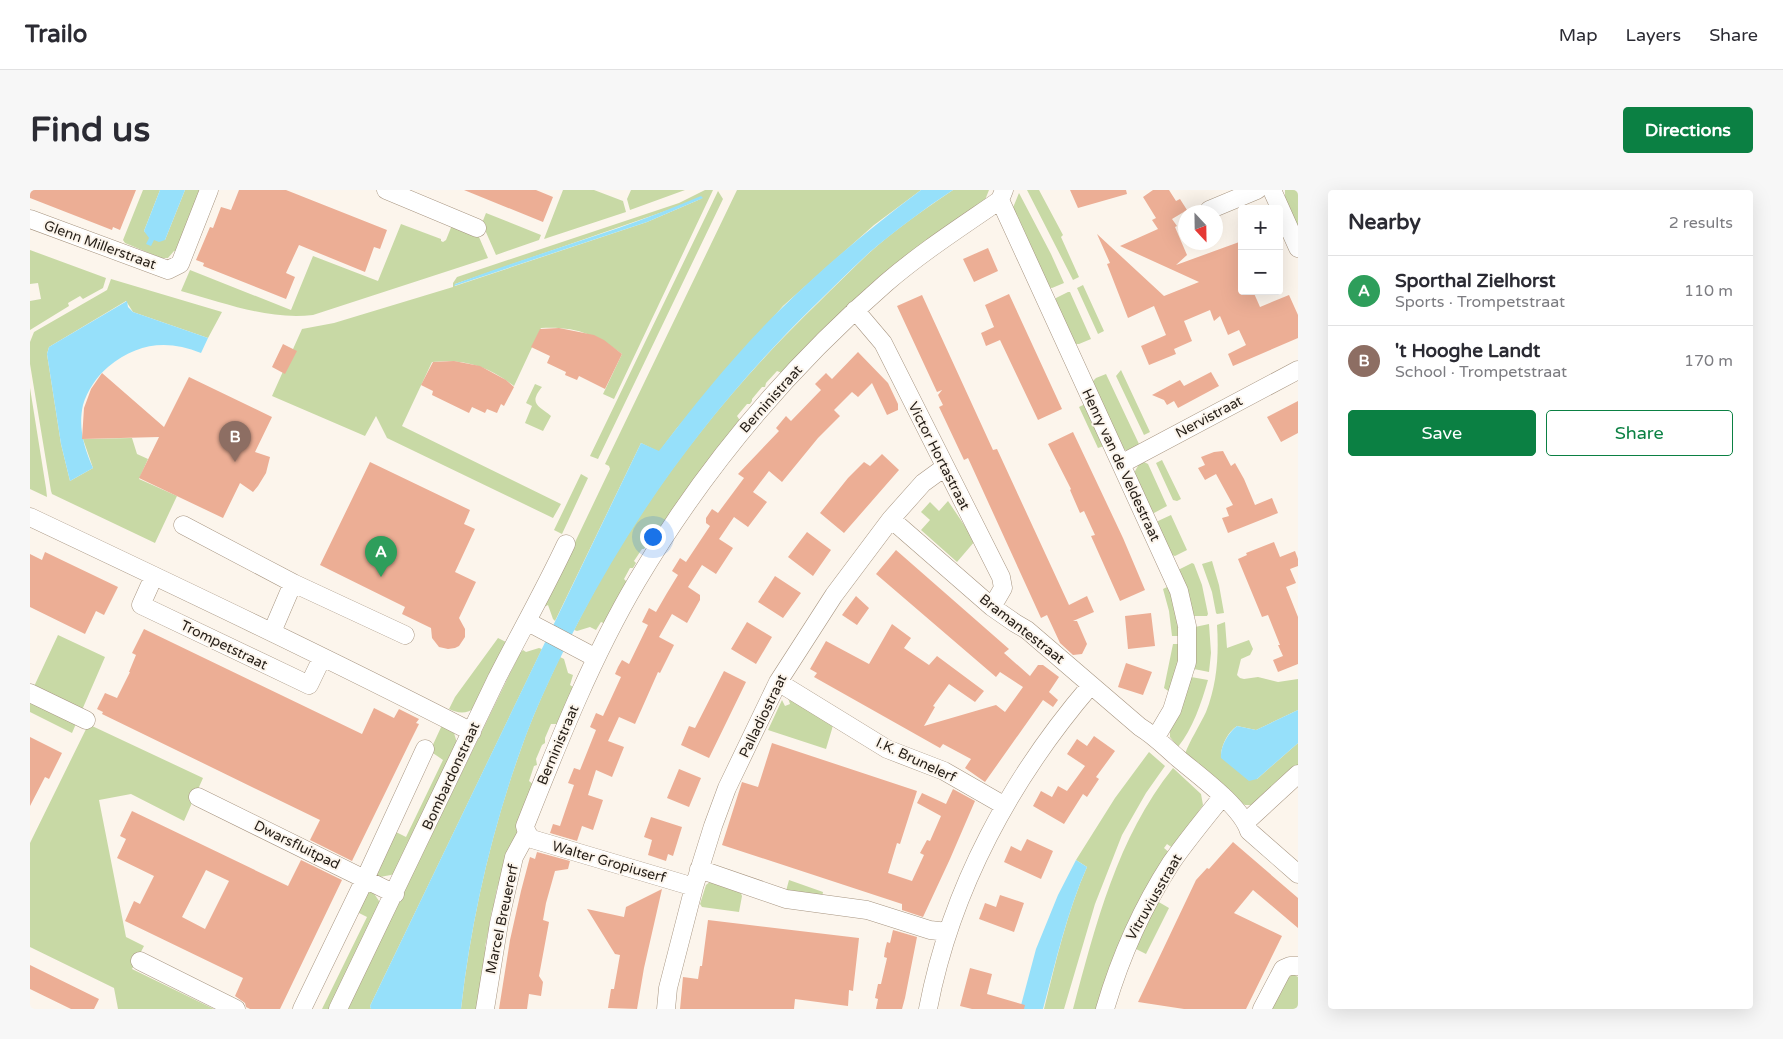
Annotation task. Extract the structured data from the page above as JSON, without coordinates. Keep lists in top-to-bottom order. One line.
{"streets":{"street":["Glenn Millerstraat","Berninistraat","Nervistraat","Victor Hortastraat","Henry van de Veldestraat","Bramantestraat","Trompetstraat","Palladiostraat","I.K. Brunelerf","Bombardonstraat","Dwarsfluitpad","Walter Gropiuserf","Vitruviusstraat","Marcel Breuererf"]},"crossings":[["Berninistraat","Victor Hortastraat"],["Berninistraat","Henry van de Veldestraat"],["Berninistraat","Walter Gropiuserf"],["Berninistraat","Marcel Breuererf"],["Nervistraat","Henry van de Veldestraat"],["Victor Hortastraat","Bramantestraat"],["Victor Hortastraat","Palladiostraat"],["Henry van de Veldestraat","Bramantestraat"],["Bramantestraat","Palladiostraat"],["Bramantestraat","Vitruviusstraat"],["Palladiostraat","I.K. Brunelerf"],["Palladiostraat","Walter Gropiuserf"],["Bombardonstraat","Dwarsfluitpad"],["Walter Gropiuserf","Marcel Breuererf"]],"north":"bottom","page":{"header":"Trailo","nav":["Map","Layers","Share"],"buttons":["Directions",["Save","Share"]],"title":"Find us","heading":["Nearby","2 results"],"map_buttons":["+","−"],"list":[{"mark":"A","name":"Sporthal Zielhorst","note":"Sports · Trompetstraat","value":"110 m"},{"mark":"B","name":"'t Hooghe Landt","note":"School · Trompetstraat","value":"170 m"}],"pins":["B","A"]}}
